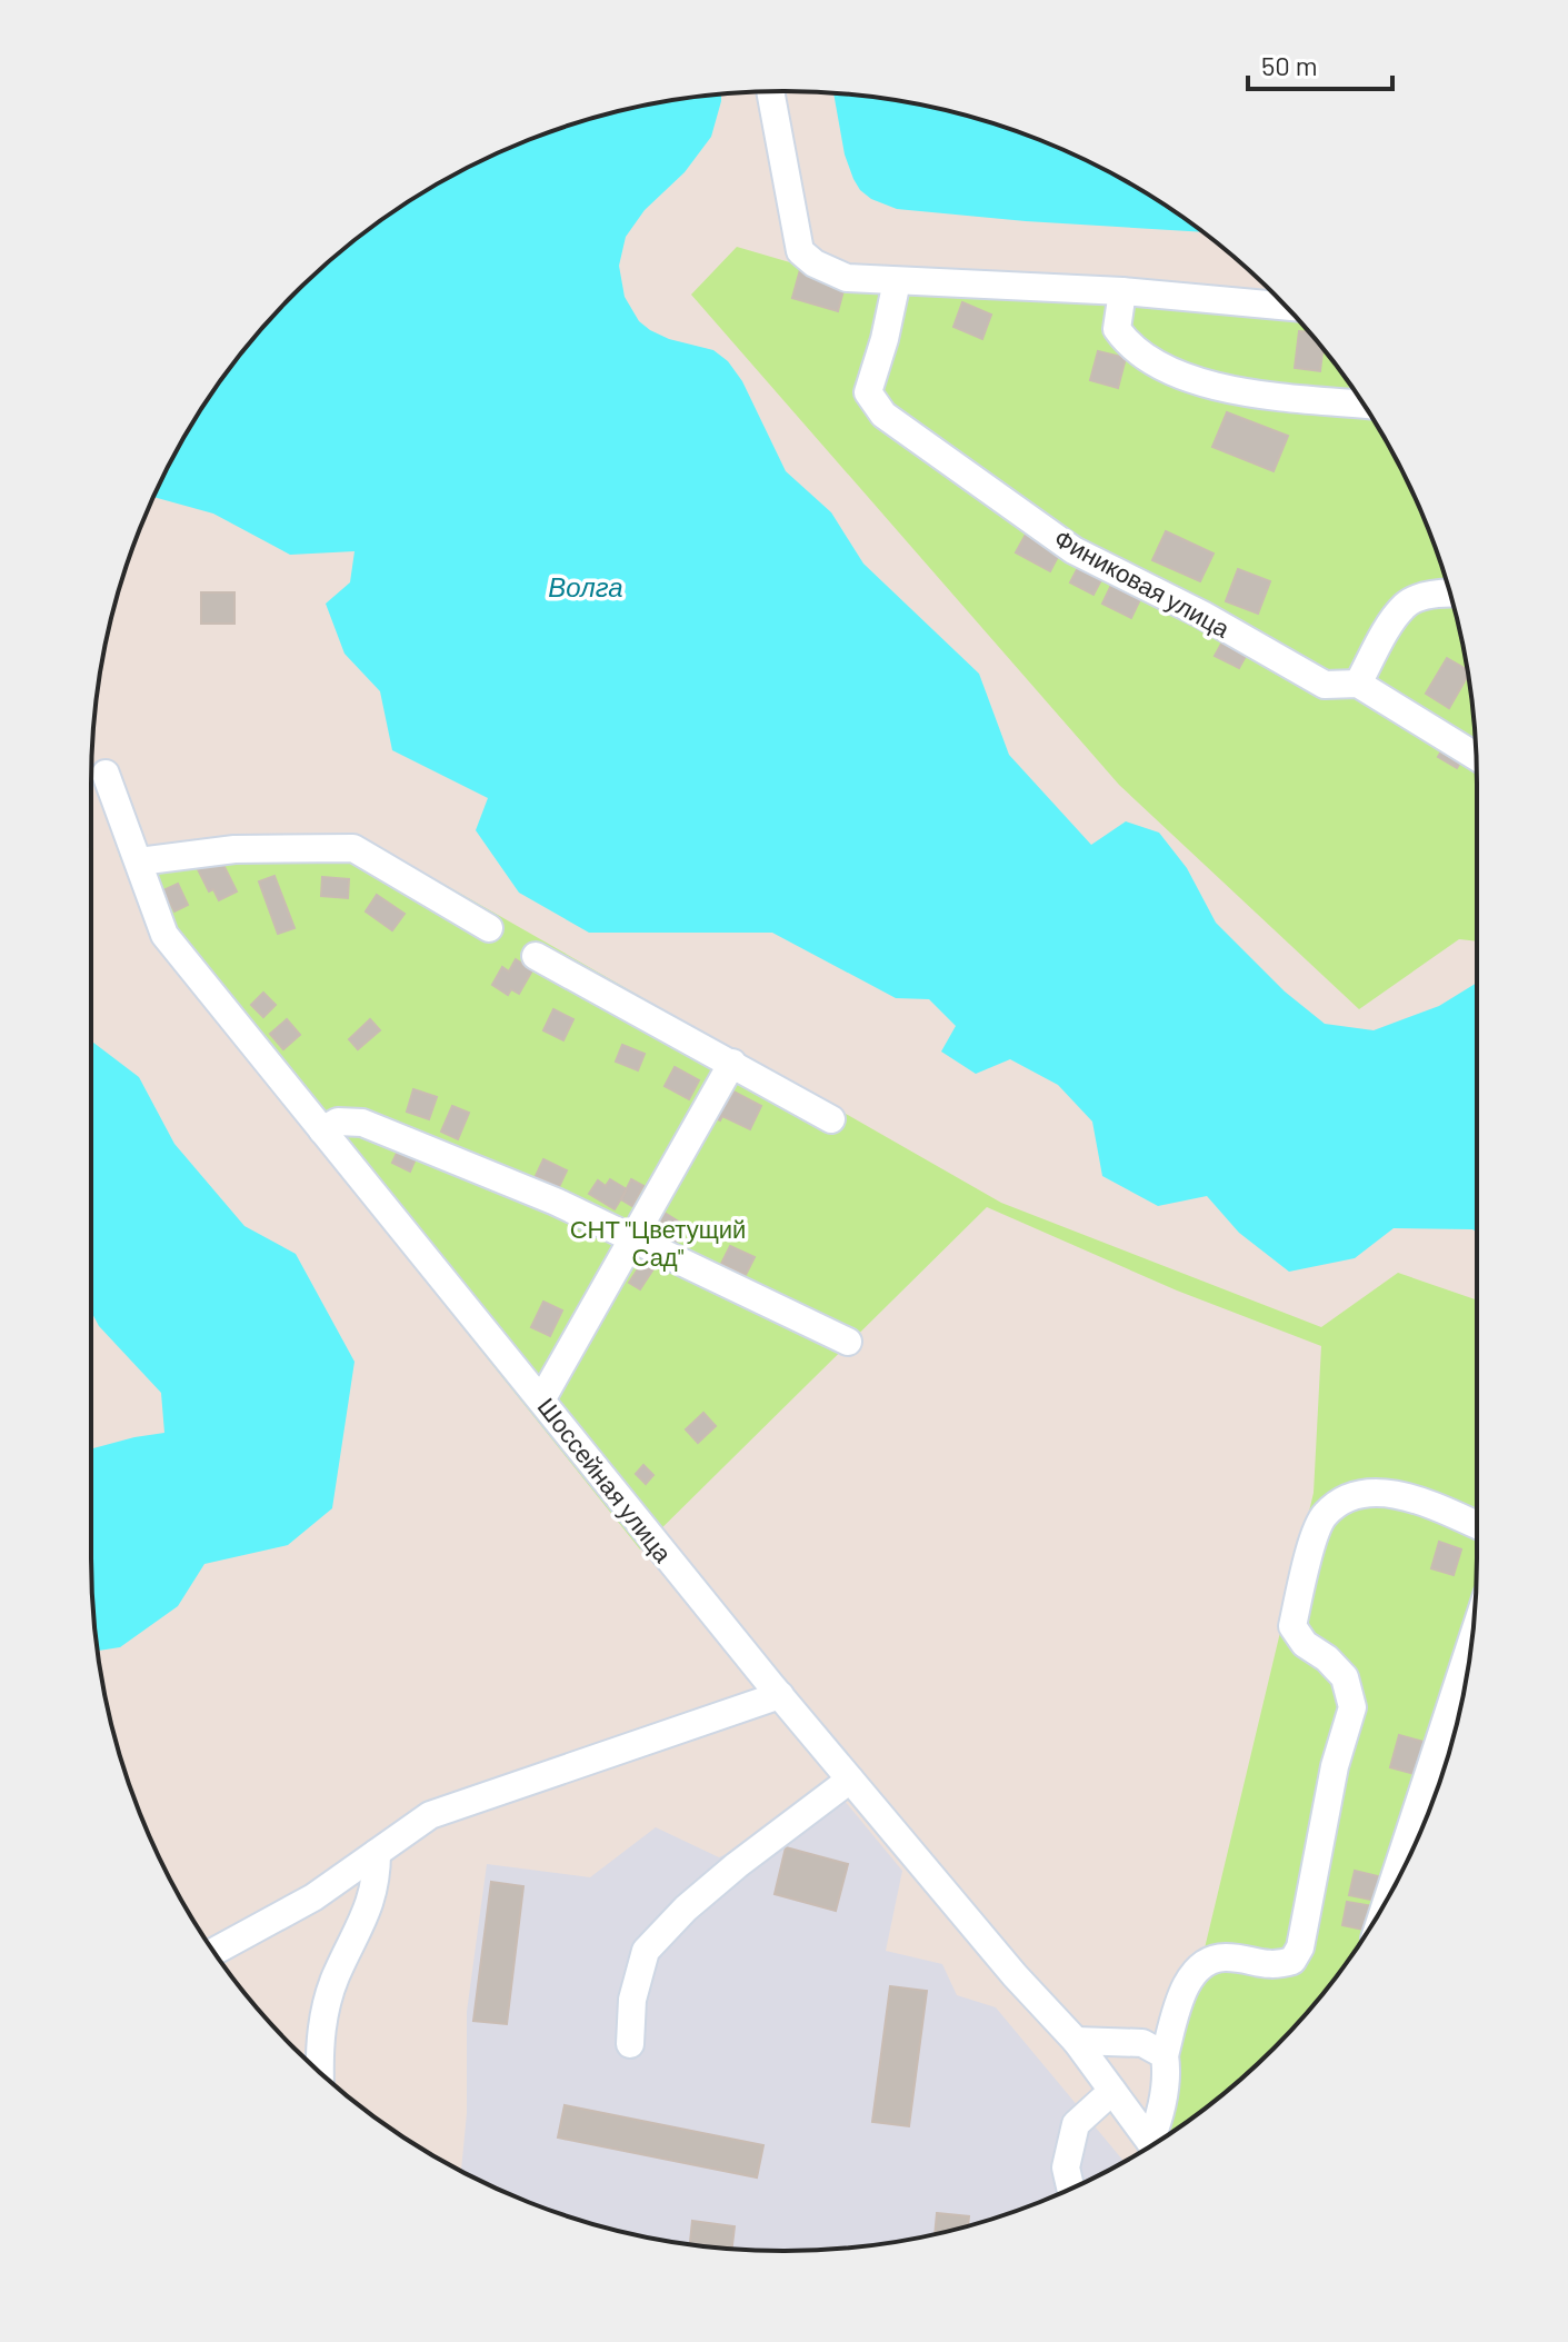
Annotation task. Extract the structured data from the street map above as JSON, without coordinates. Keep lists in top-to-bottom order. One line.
{"streets":{"street":["Финиковая улица","Шоссейная улица"]},"water":["Волга"],"parks":["СНТ \"Цветущий Сад\""],"scale_bar":"50 m"}
